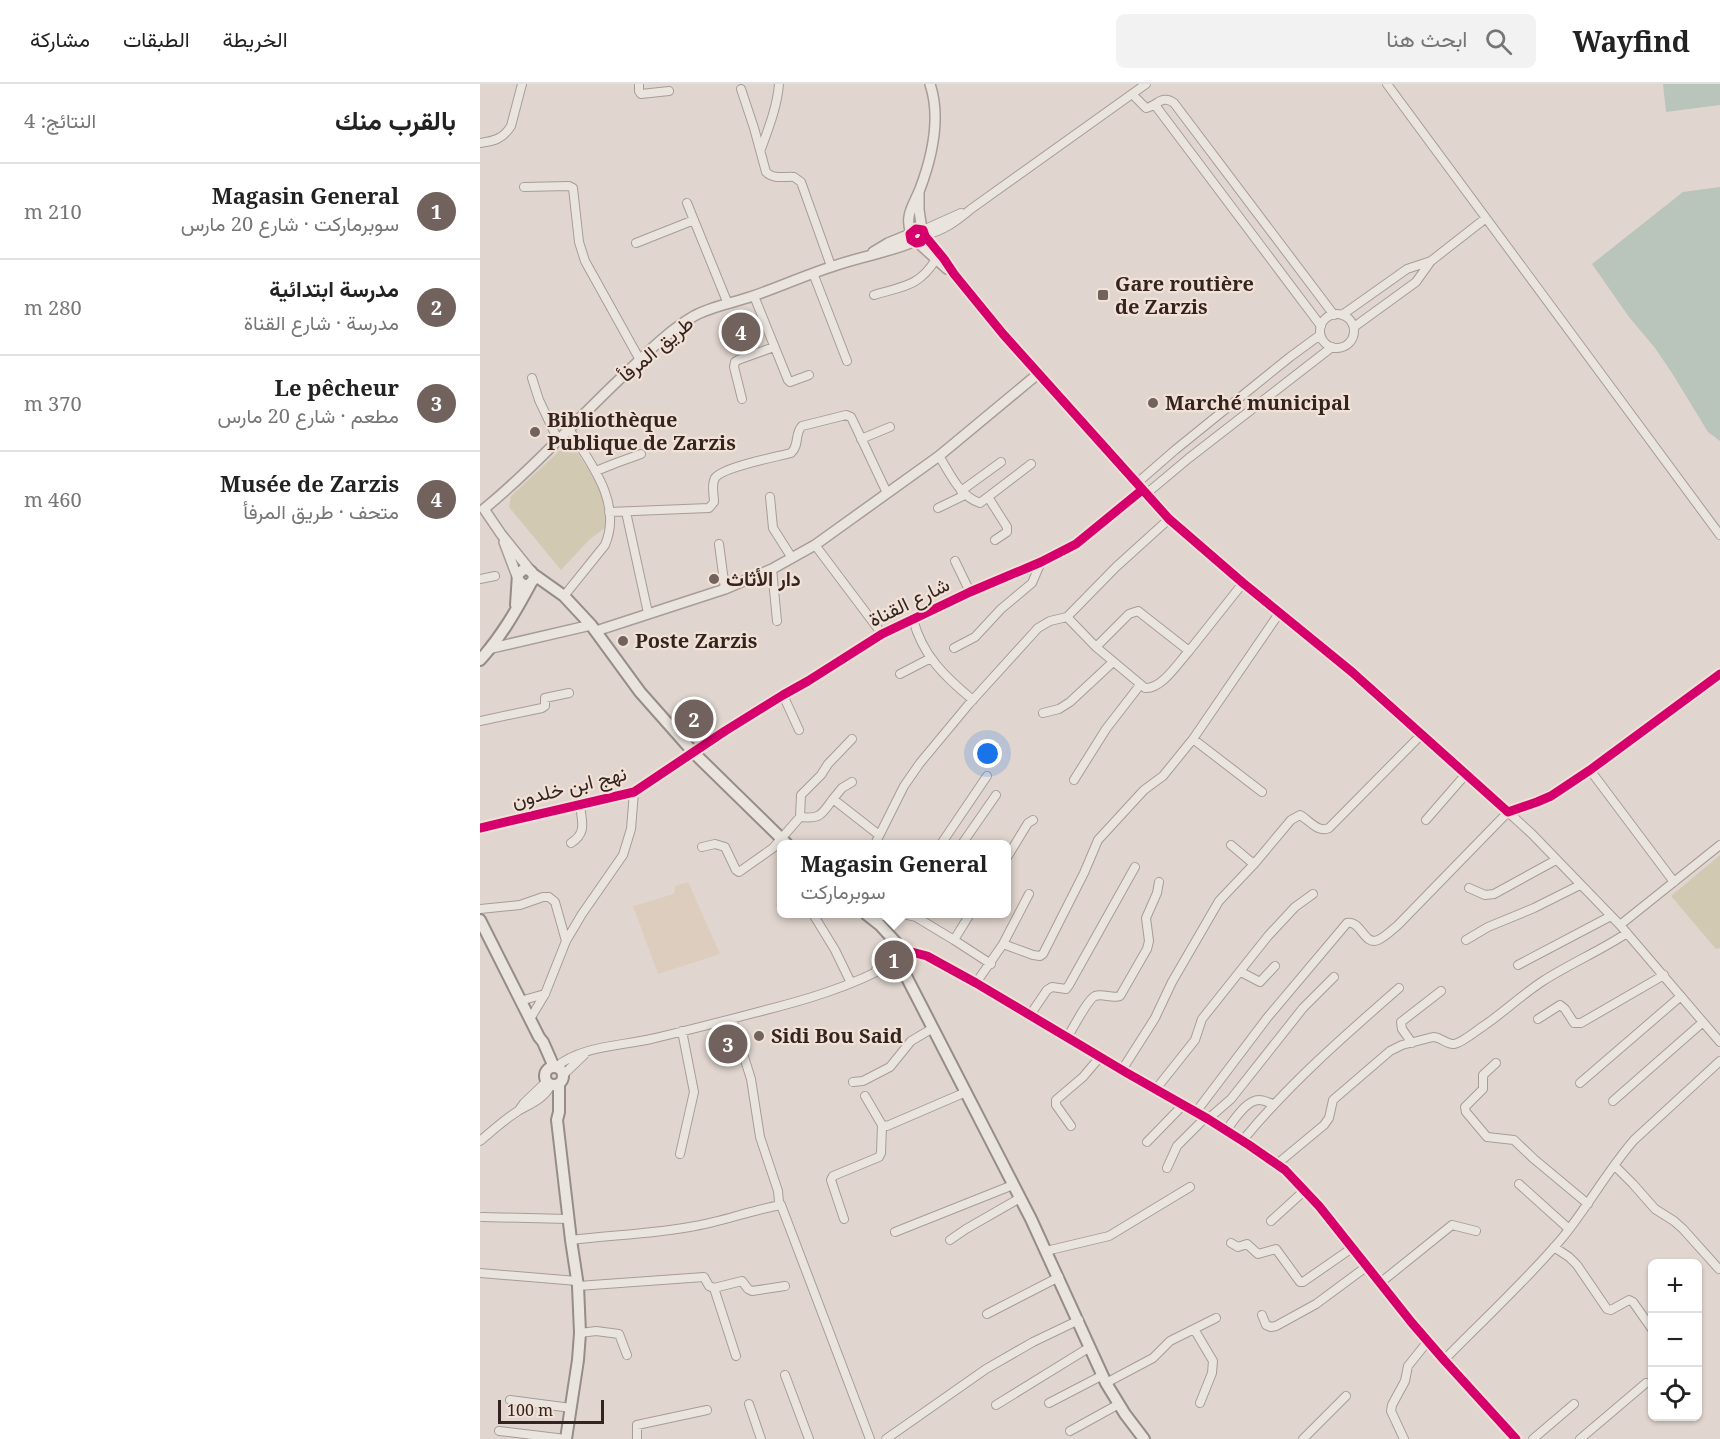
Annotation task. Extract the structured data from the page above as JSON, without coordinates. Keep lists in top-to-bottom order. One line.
{"streets":{"street":["طريق المرفأ","شارع القناة","نهج ابن خلدون"]},"crossings":[["شارع القناة","نهج ابن خلدون"]],"places":{"transit":["Gare routière de Zarzis"],"other":["Marché municipal","Bibliothèque Publique de Zarzis","دار الأثاث","Poste Zarzis","Sidi Bou Said"]},"scale_bar":"100 m","page":{"header":"Wayfind","search":"ابحث هنا","nav":["الخريطة","الطبقات","مشاركة"],"heading":["بالقرب منك","النتائج: 4"],"list":[{"mark":"1","name":"Magasin General","note":"سوبرماركت · شارع 20 مارس","value":"210 m"},{"mark":"2","name":"مدرسة ابتدائية","note":"مدرسة · شارع القناة","value":"280 m"},{"mark":"3","name":"Le pêcheur","note":"مطعم · شارع 20 مارس","value":"370 m"},{"mark":"4","name":"Musée de Zarzis","note":"متحف · طريق المرفأ","value":"460 m"}],"pins":["4","2","1","3"],"popup":["Magasin General","سوبرماركت"],"map_buttons":["+","−"],"scale":"100 m"}}
